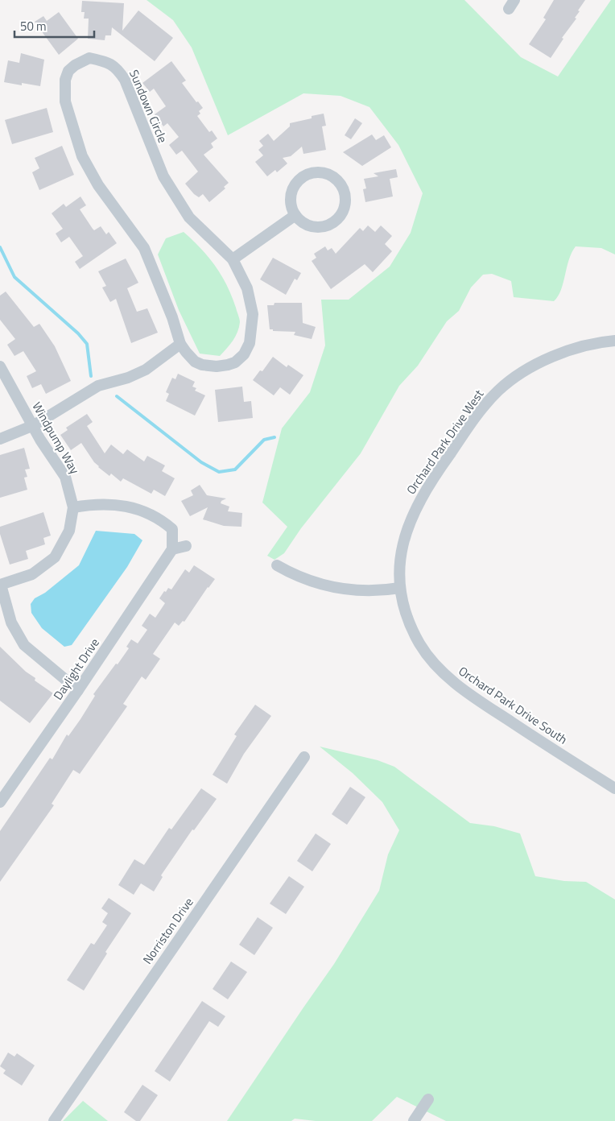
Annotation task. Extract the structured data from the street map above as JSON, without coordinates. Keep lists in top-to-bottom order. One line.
{"streets":{"street":["Sundown Circle","Windpump Way","Orchard Park Drive West","Daylight Drive","Orchard Park Drive South","Norriston Drive"]},"crossings":[["Orchard Park Drive West","Orchard Park Drive South"]],"scale_bar":"50 m"}
